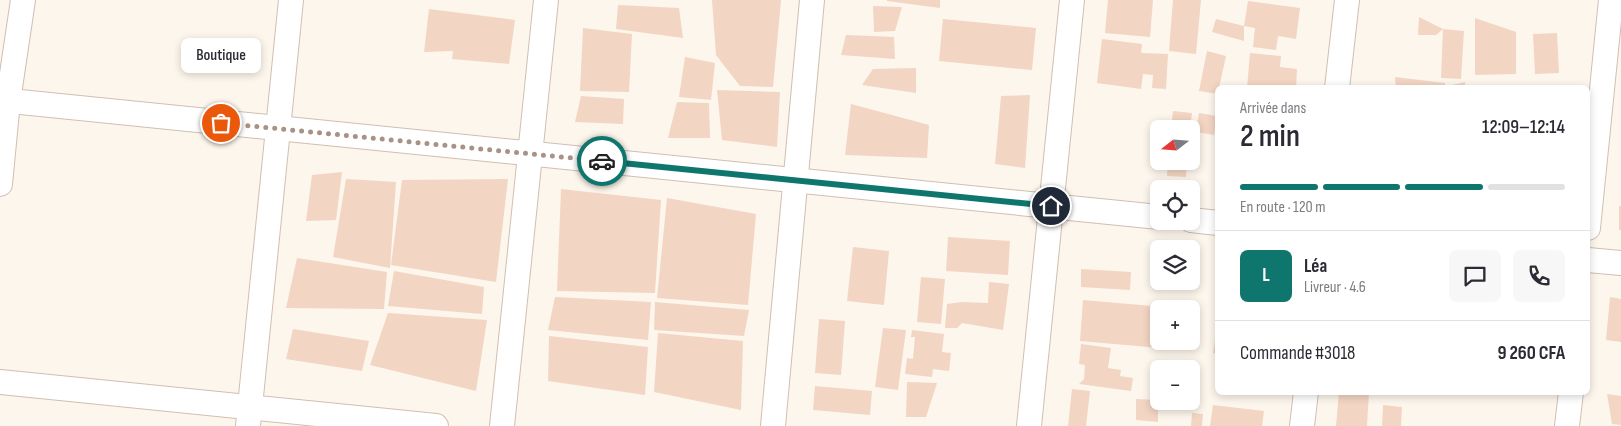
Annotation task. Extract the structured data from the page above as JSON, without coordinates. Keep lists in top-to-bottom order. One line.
{"places":["Boutique"],"north":"left","page":{"bubble":"Boutique","heading":["2 min","Arrivée dans","12:09–12:14"],"panel":["Léa","Livreur · 4.6","Commande #3018","9 260 CFA"],"map_buttons":["+","−"],"bar":"En route · 120 m","round":"L"}}
